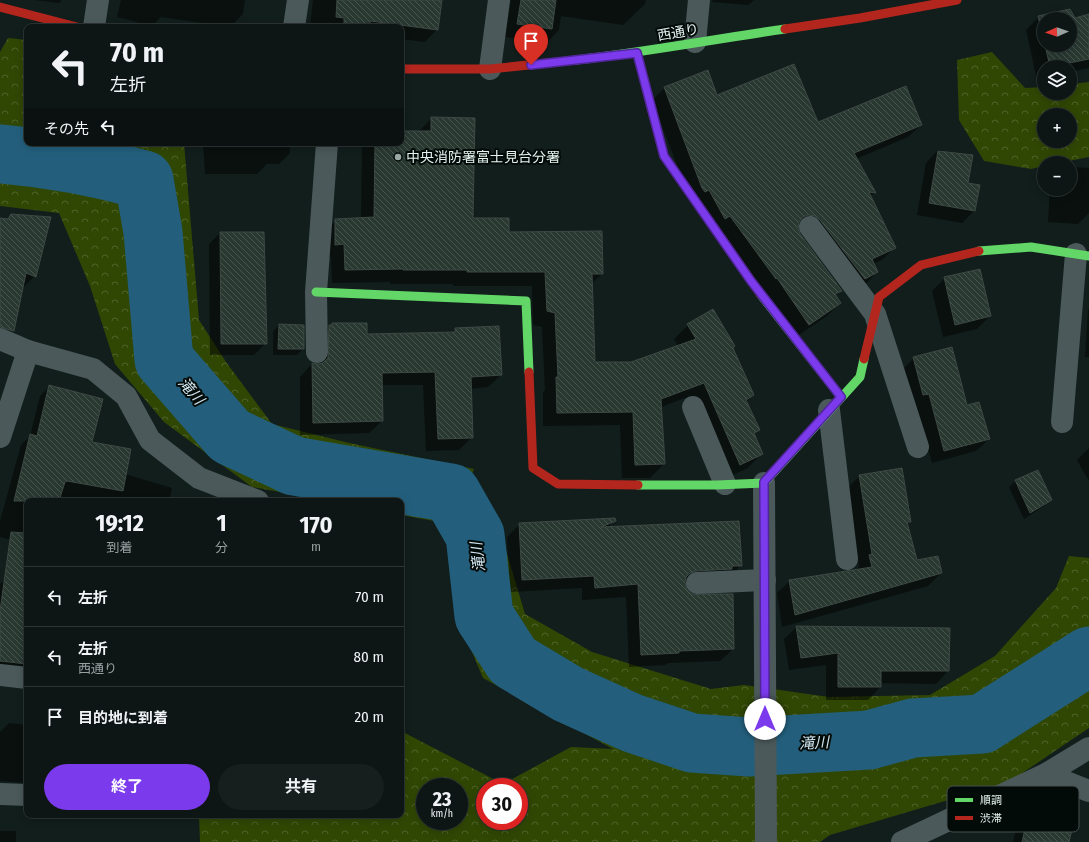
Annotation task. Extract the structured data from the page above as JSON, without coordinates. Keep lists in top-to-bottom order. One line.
{"streets":{"street":["西通り"]},"water":["滝川"],"places":["中央消防署富士見台分署"],"legend":["順調","渋滞"],"north":"left","page":{"map_buttons":["+","−"],"turn":["70 m","左折"],"then":"その先","eta":["19:12","到着","1","分","170","m"],"list":[{"name":"左折","value":"70 m"},{"name":"左折","note":"西通り","value":"80 m"},{"name":"目的地に到着","value":"20 m"}],"buttons":["終了","共有"],"speed":"23 km/h","limit":"30"}}
